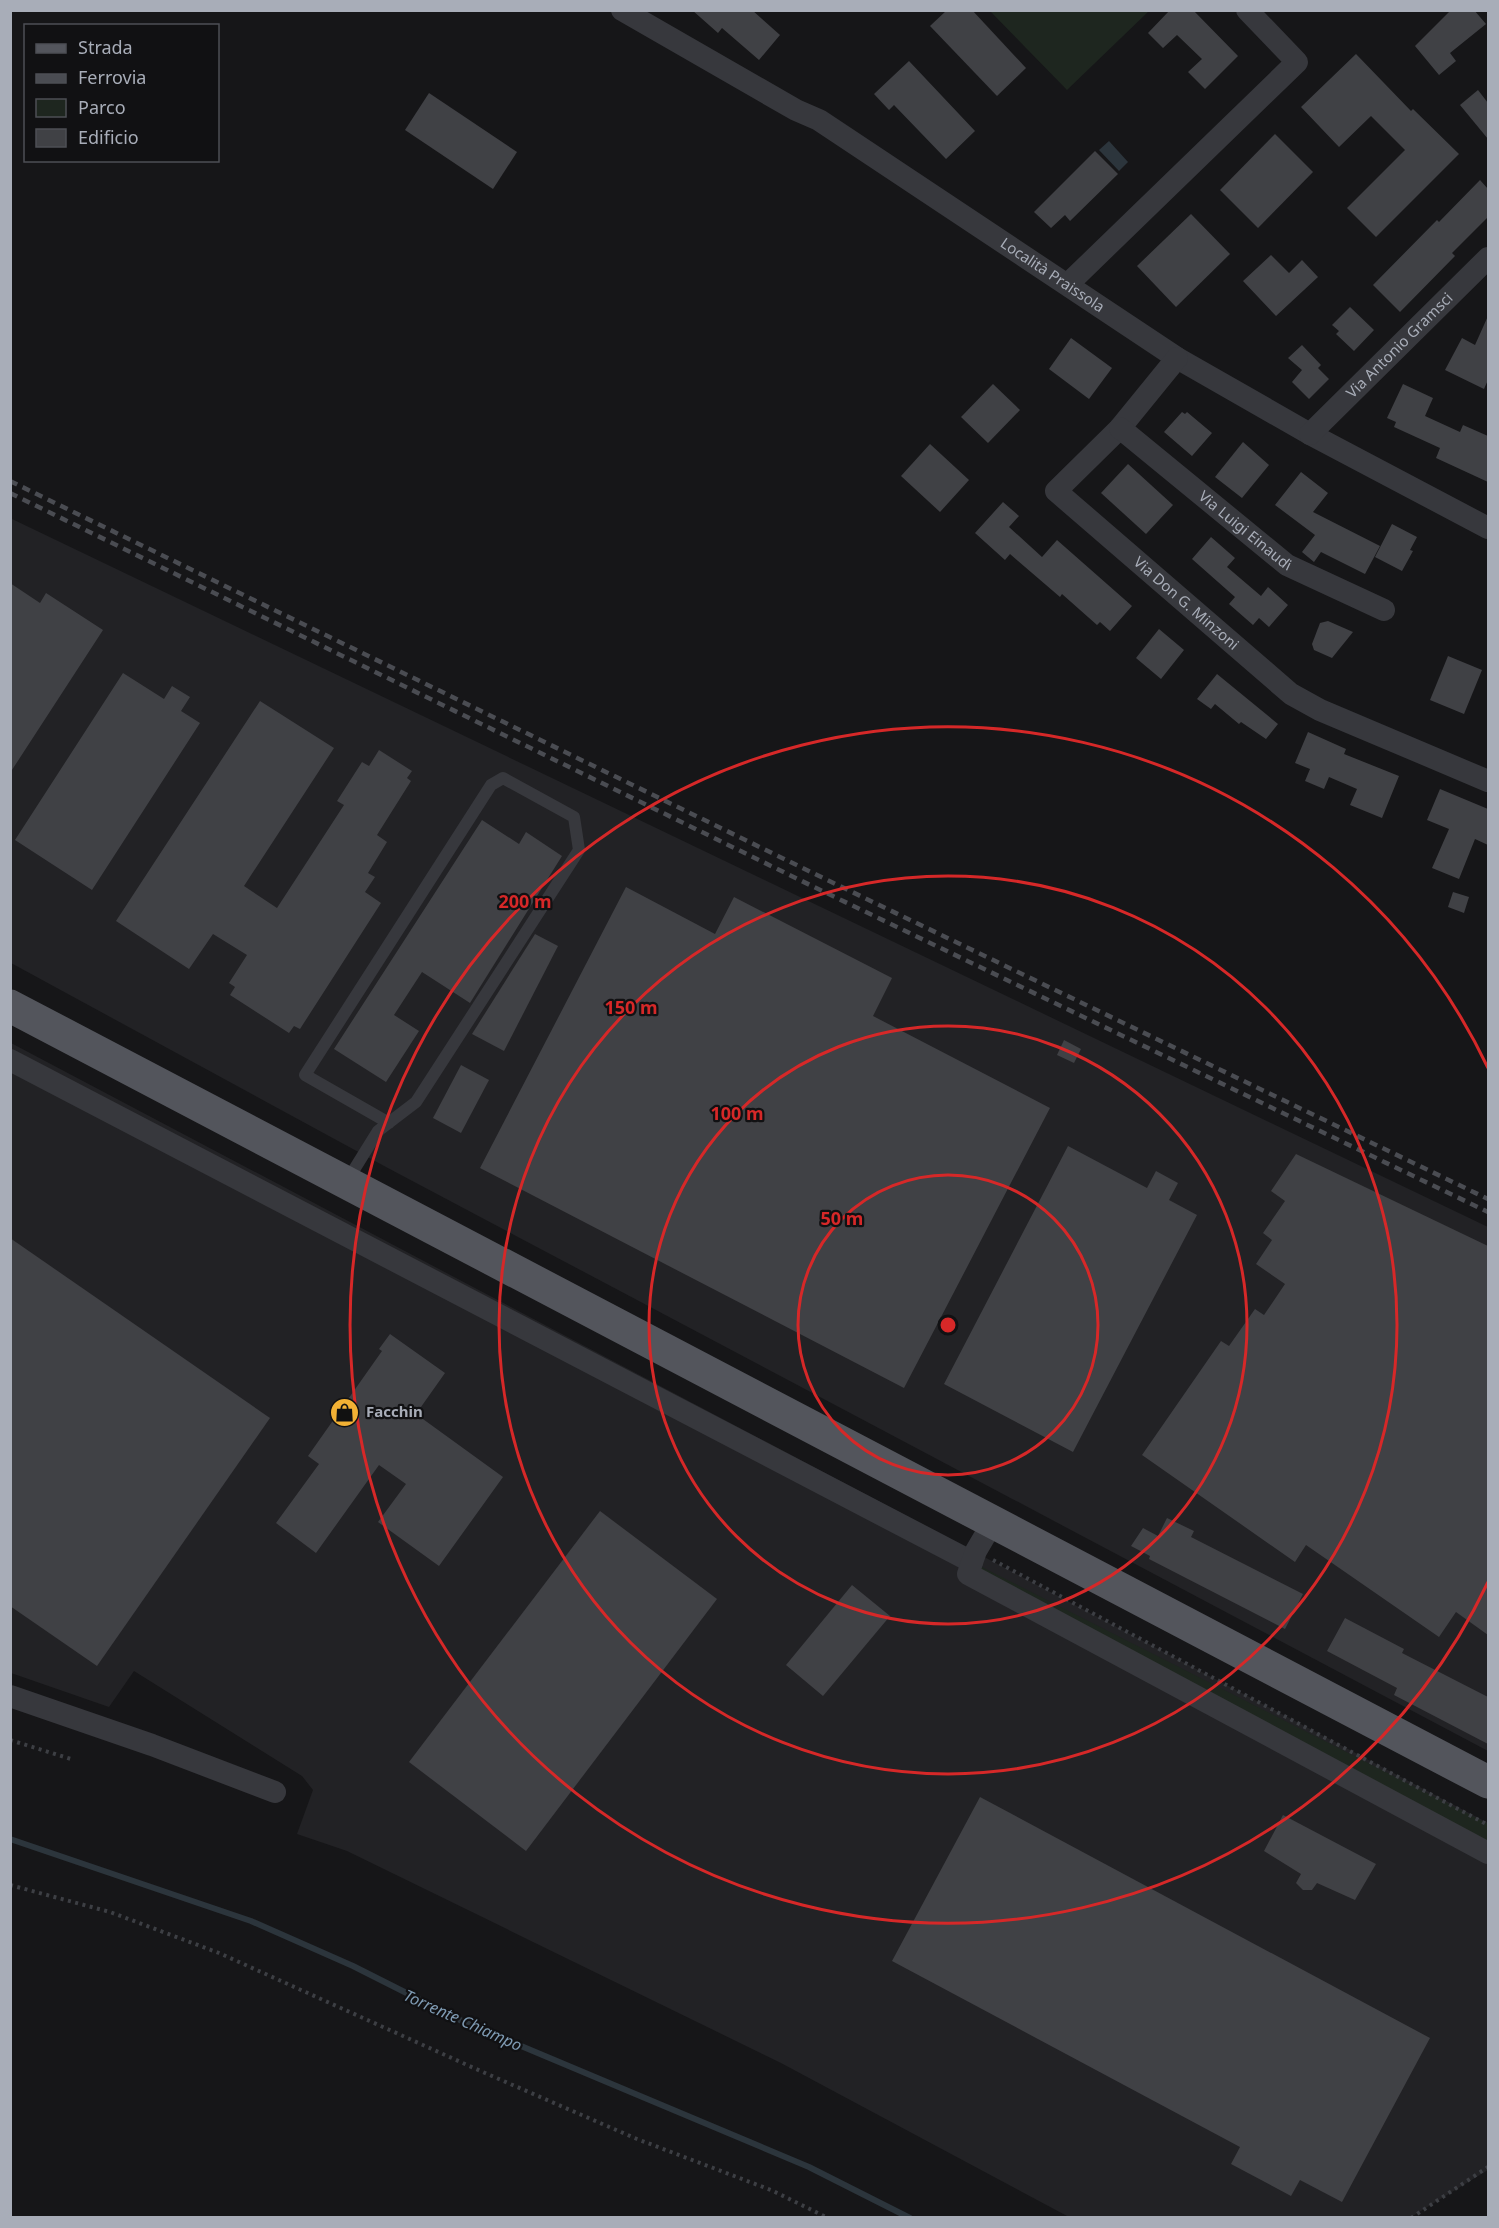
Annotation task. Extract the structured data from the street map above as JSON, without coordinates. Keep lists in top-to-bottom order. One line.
{"streets":{"street":["Località Praissola","Via Antonio Gramsci","Via Luigi Einaudi","Via Don G. Minzoni"]},"crossings":[["Località Praissola","Via Antonio Gramsci"],["Località Praissola","Via Don G. Minzoni"],["Via Luigi Einaudi","Via Don G. Minzoni"]],"water":["Torrente Chiampo"],"places":{"shop":["Facchin"]},"legend":["Strada","Ferrovia","Parco","Edificio"],"rings":["200 m","150 m","100 m","50 m"]}
